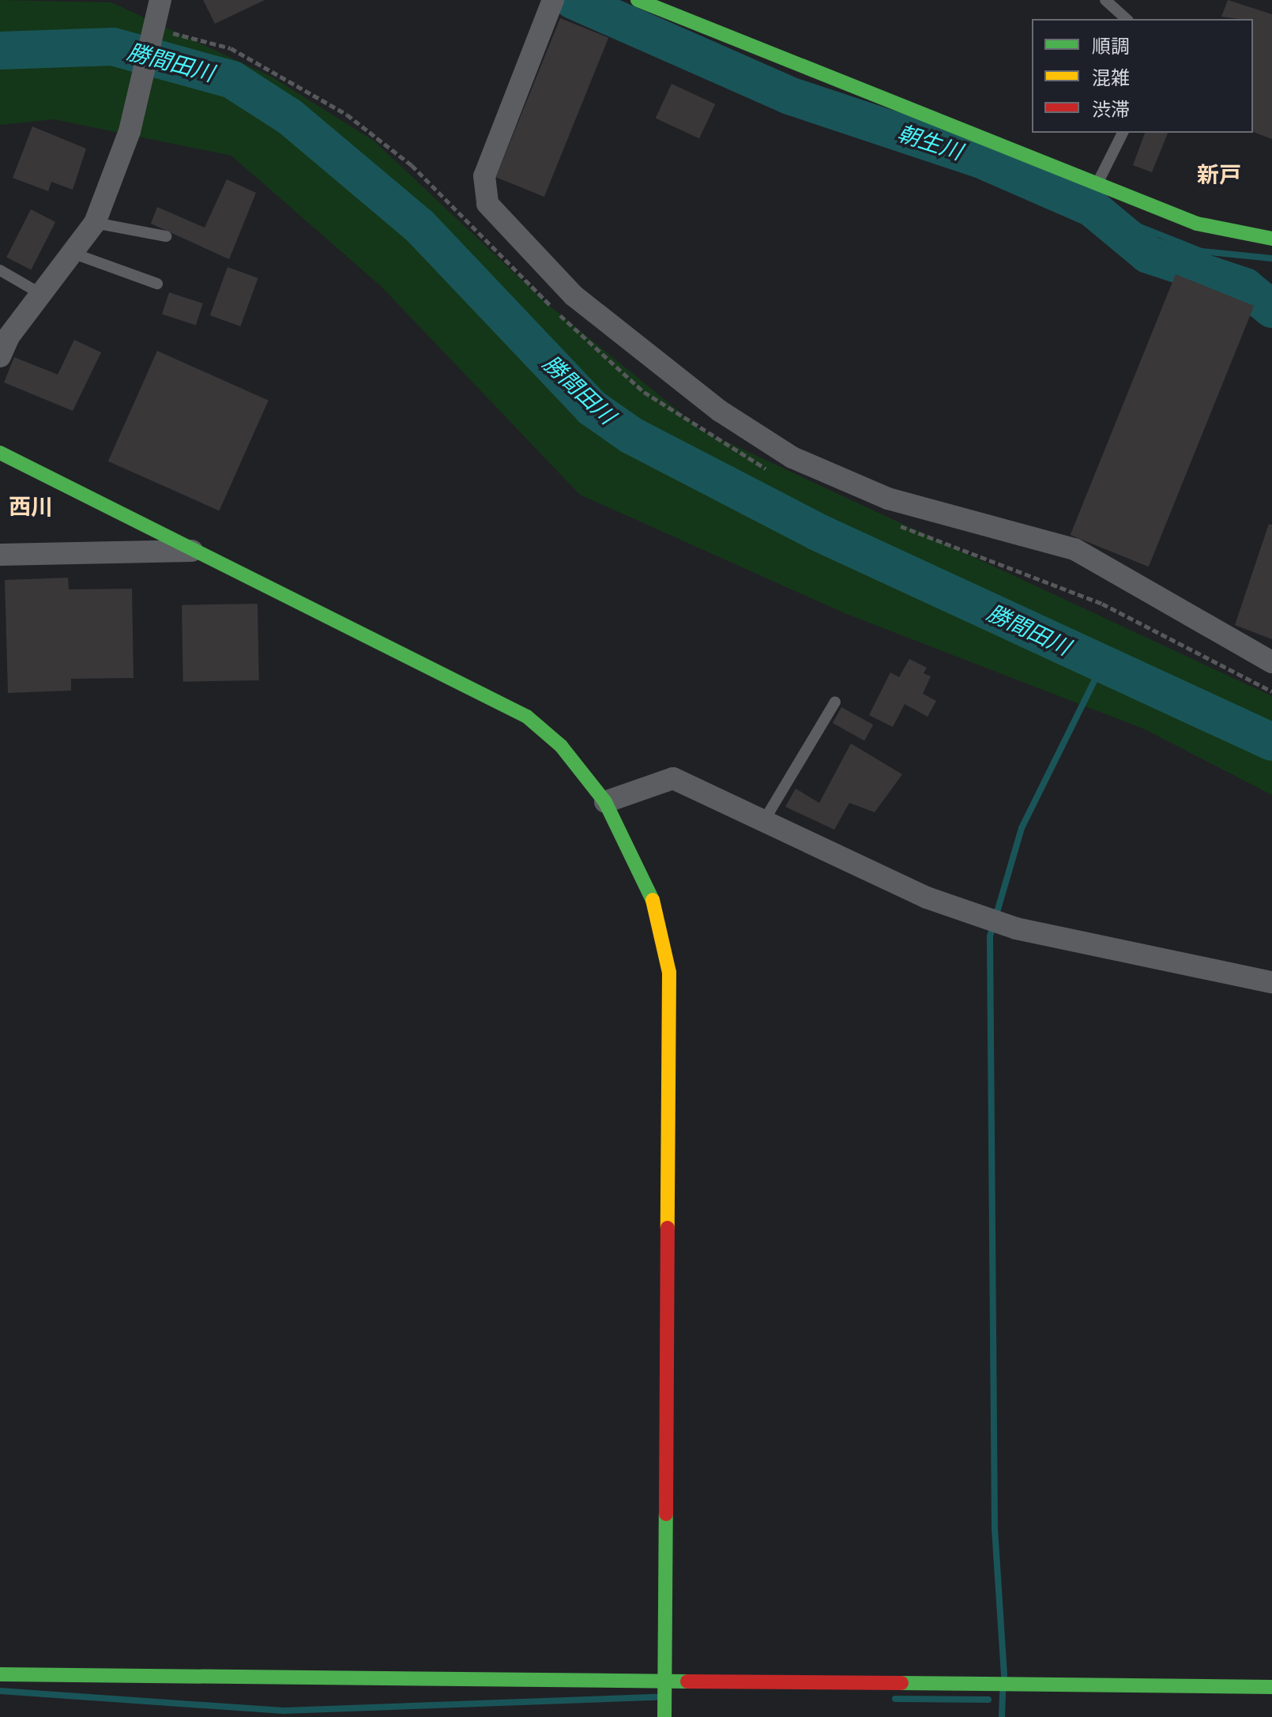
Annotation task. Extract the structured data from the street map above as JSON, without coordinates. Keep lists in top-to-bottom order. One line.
{"districts":["新戸","西川"],"water":["勝間田川","朝生川"],"legend":["順調","混雑","渋滞"]}
